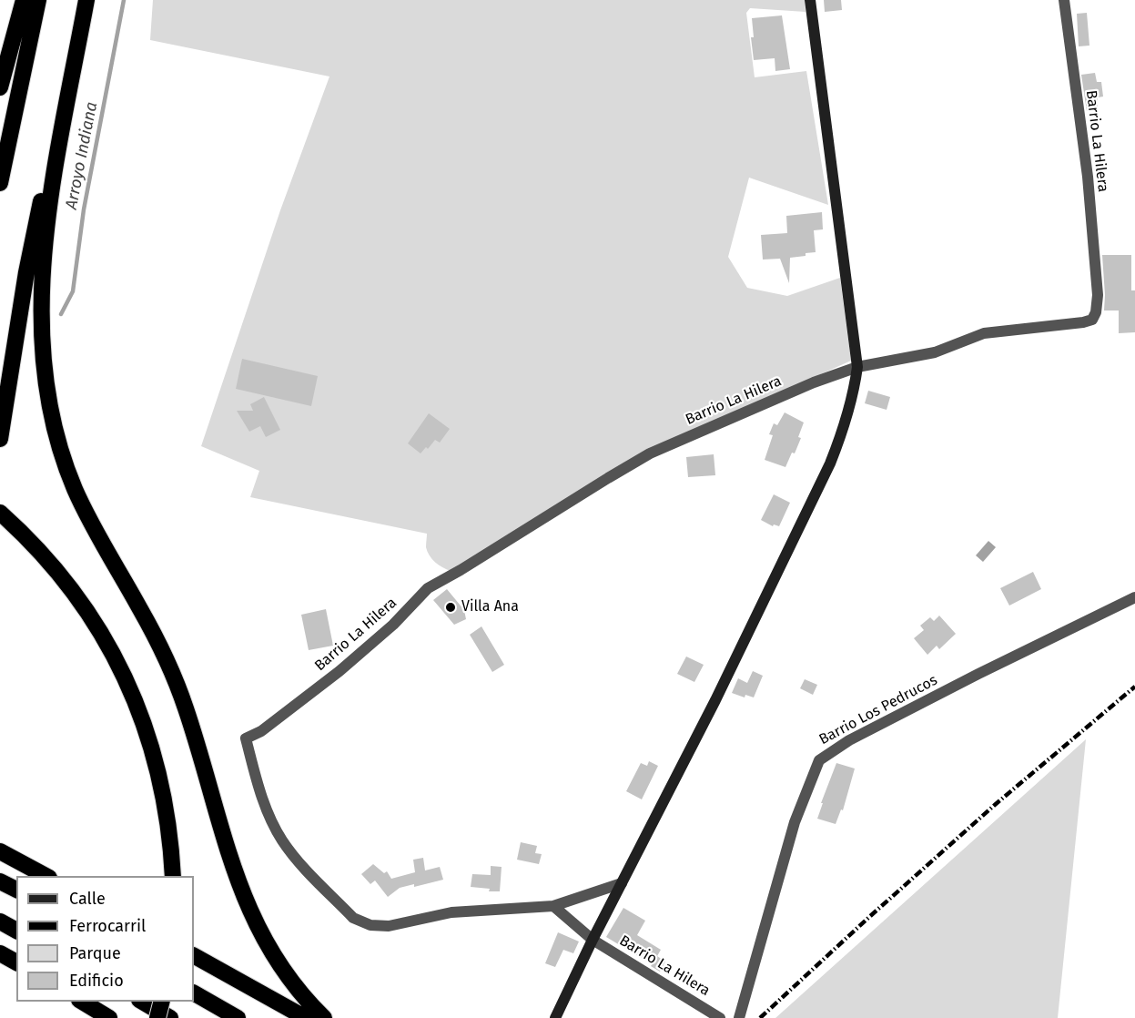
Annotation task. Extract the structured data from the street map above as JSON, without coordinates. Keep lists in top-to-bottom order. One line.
{"streets":{"street":["Barrio La Hilera","Barrio Los Pedrucos"]},"water":["Arroyo Indiana"],"places":["Villa Ana"],"legend":["Calle","Ferrocarril","Parque","Edificio"]}
